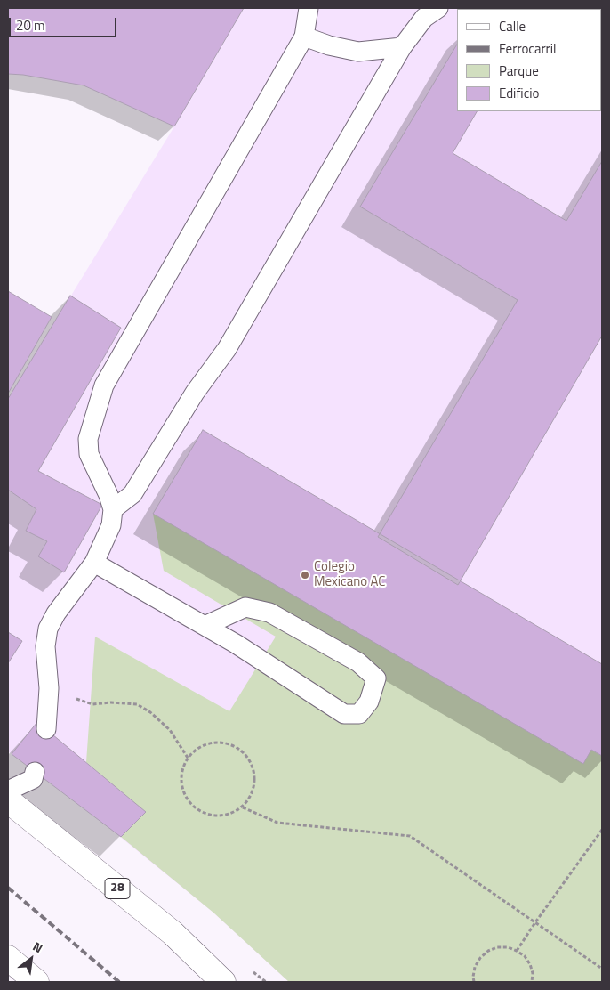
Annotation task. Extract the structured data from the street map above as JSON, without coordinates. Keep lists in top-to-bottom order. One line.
{"streets":{"main road":["28"]},"places":["Colegio Mexicano AC"],"legend":["Calle","Ferrocarril","Parque","Edificio"],"scale_bar":"20 m","north":"top right"}
